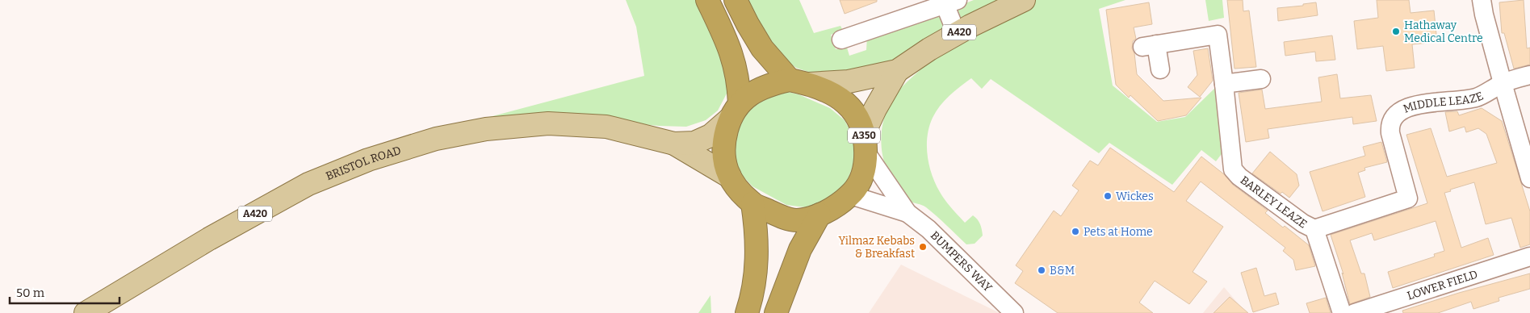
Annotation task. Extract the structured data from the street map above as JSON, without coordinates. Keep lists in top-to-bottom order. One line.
{"streets":{"highway":["A350"],"main road":["A420","BRISTOL ROAD"],"street":["MIDDLE LEAZE","BARLEY LEAZE","BUMPERS WAY","LOWER FIELD"]},"crossings":[["A420","A350"],["A420","BRISTOL ROAD"],["A420","BUMPERS WAY"],["MIDDLE LEAZE","BARLEY LEAZE"],["A350","BRISTOL ROAD"],["A350","BUMPERS WAY"],["BRISTOL ROAD","BUMPERS WAY"]],"places":["Hathaway Medical Centre","Wickes","Pets at Home","Yilmaz Kebabs & Breakfast","B&M"],"scale_bar":"50 m"}
